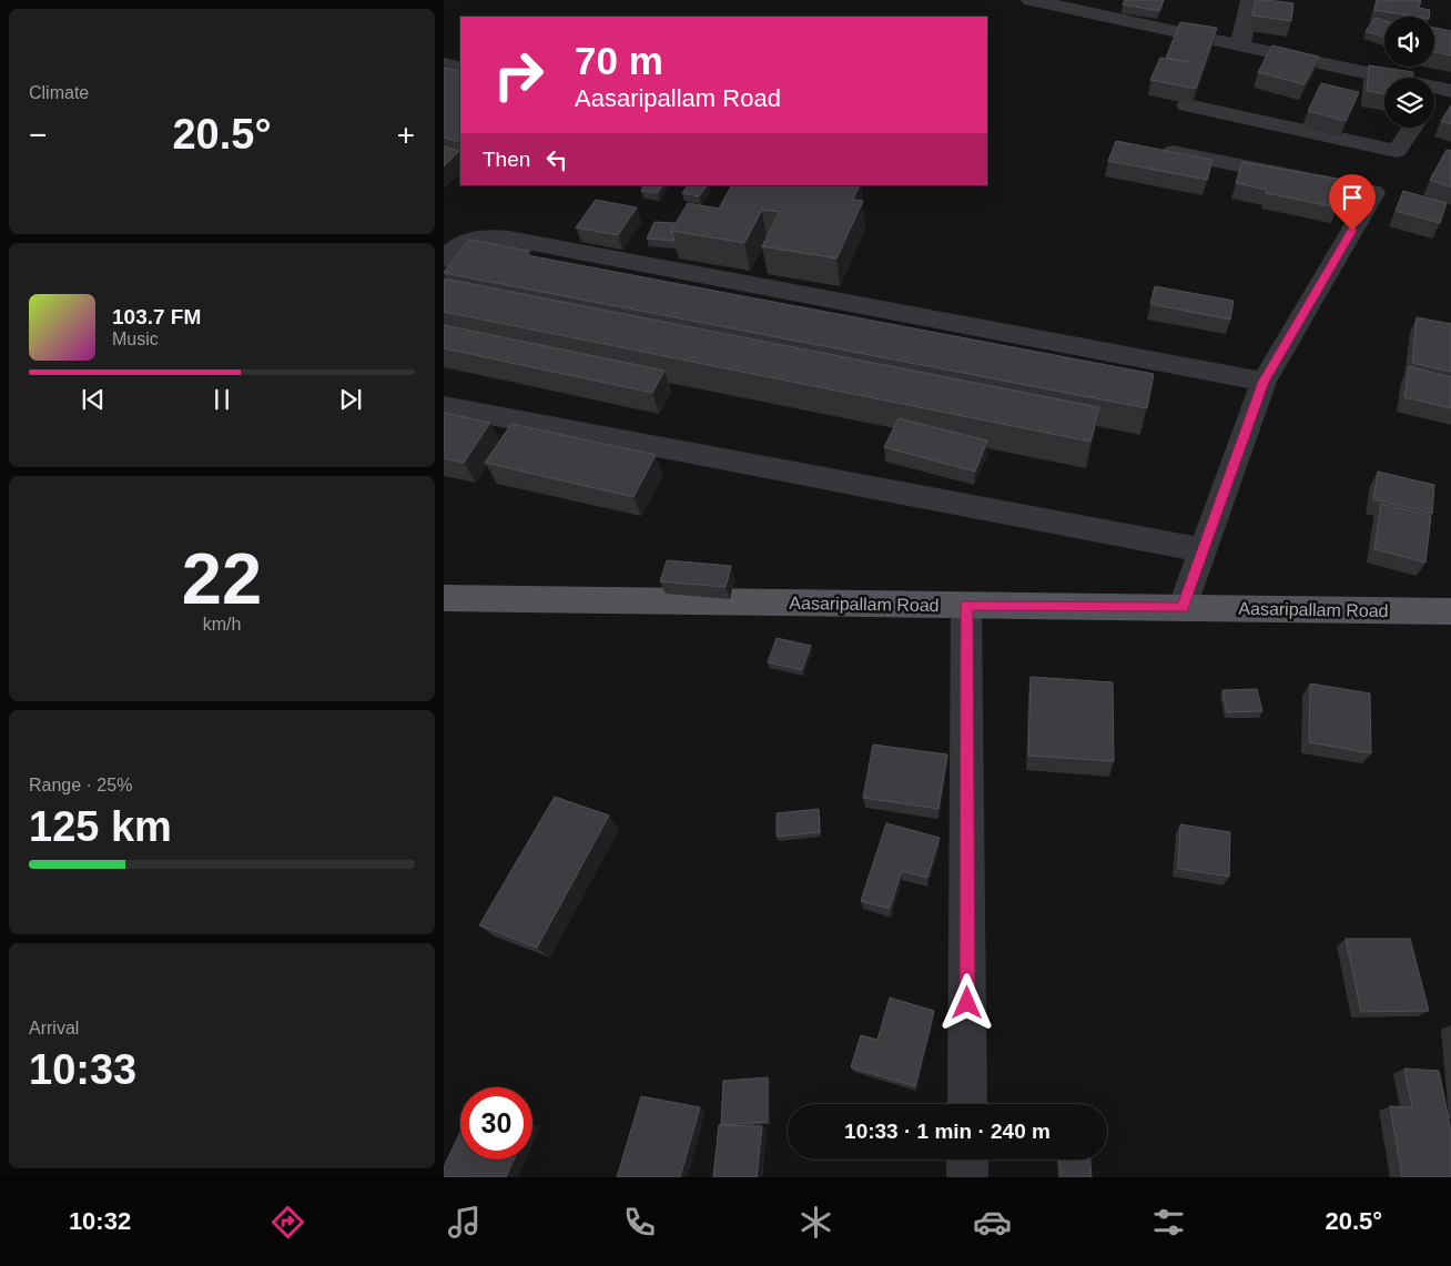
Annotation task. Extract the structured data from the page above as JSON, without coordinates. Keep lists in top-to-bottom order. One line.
{"streets":{"main road":["Aasaripallam Road"]},"page":{"tile":["Climate",["22","km/h"],["Range · 25%","125 km"],["Arrival","10:33"]],"turn":["70 m","Aasaripallam Road"],"heat":["−","20.5°","+"],"then":"Then","song":["103.7 FM","Music"],"limit":"30","trip":"10:33 · 1 min · 240 m","tabs":["10:32","20.5°"]}}
